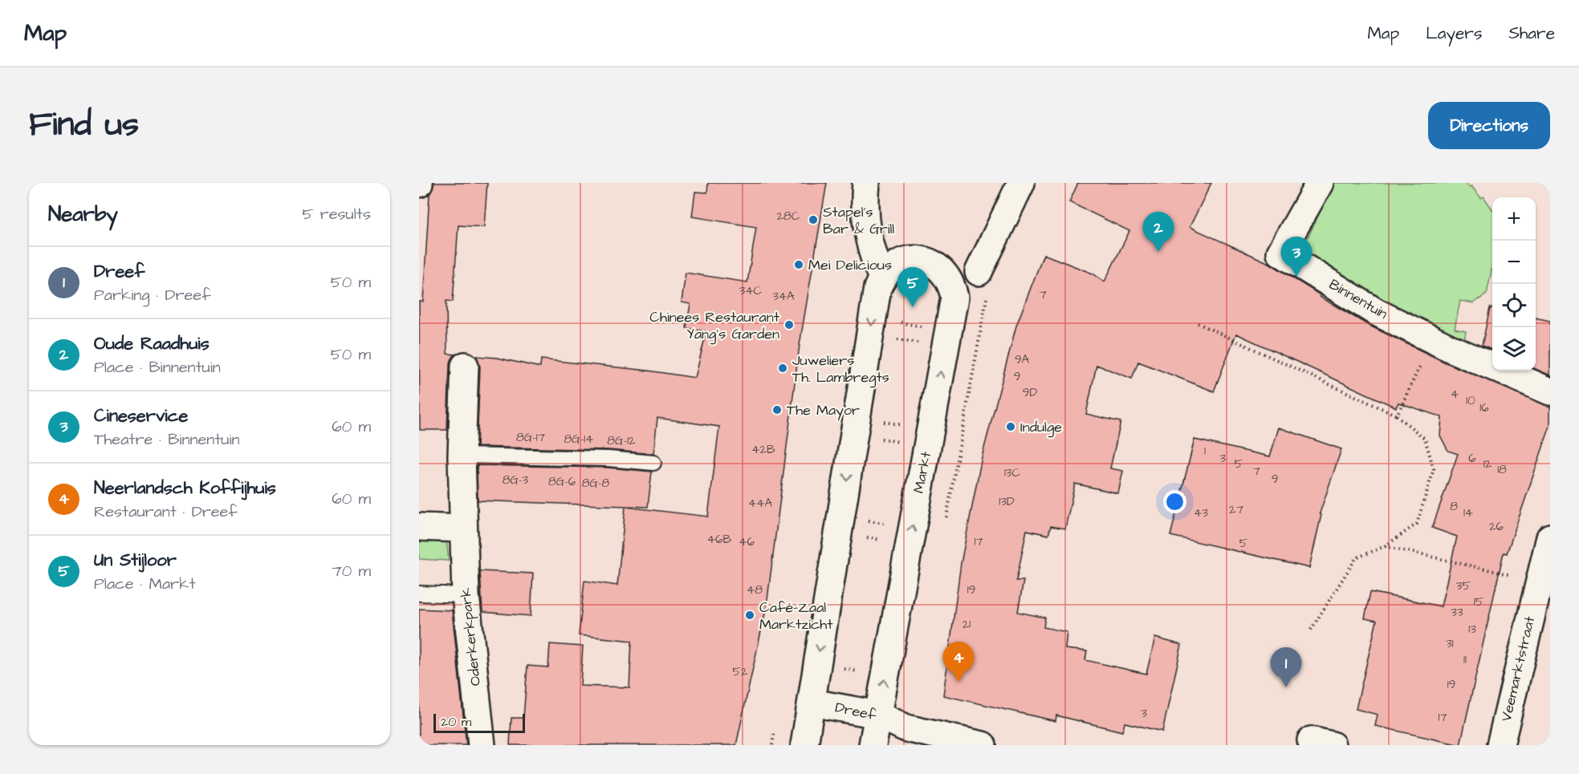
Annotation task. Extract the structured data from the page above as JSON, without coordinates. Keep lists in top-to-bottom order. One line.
{"streets":{"street":["Binnentuin","Markt","Oderkerkpark","Veemarktstraat","Dreef"]},"crossings":[["Markt","Dreef"]],"places":["Stapel's Bar & Grill","Mei Delicious","Chinees Restaurant Yang's Garden","Juweliers Th. Lambregts","The Mayor","Indulge","Café-Zaal Marktzicht"],"house_numbers":["28C","34C","7","34A","9A","9","9D","4","10","16","8G-17","8G-14","8G-12","42B","1","3","6","5","12","18","7","13C","9","8G-3","8G-6","8G-8","13D","44A","8","27","43","14","26","46B","46","17","5","35","48","19","15","33","21","13","31","11","52","19","3","17"],"scale_bar":"20 m","page":{"header":"Map","nav":["Map","Layers","Share"],"title":"Find us","buttons":"Directions","heading":["Nearby","5 results"],"map_buttons":["+","−"],"pins":["2","3","5","4","1"],"list":[{"mark":"1","name":"Dreef","note":"Parking · Dreef","value":"50 m"},{"mark":"2","name":"Oude Raadhuis","note":"Place · Binnentuin","value":"50 m"},{"mark":"3","name":"Cineservice","note":"Theatre · Binnentuin","value":"60 m"},{"mark":"4","name":"Neerlandsch Koffijhuis","note":"Restaurant · Dreef","value":"60 m"},{"mark":"5","name":"Un Stijloor","note":"Place · Markt","value":"70 m"}],"scale":"20 m"}}
